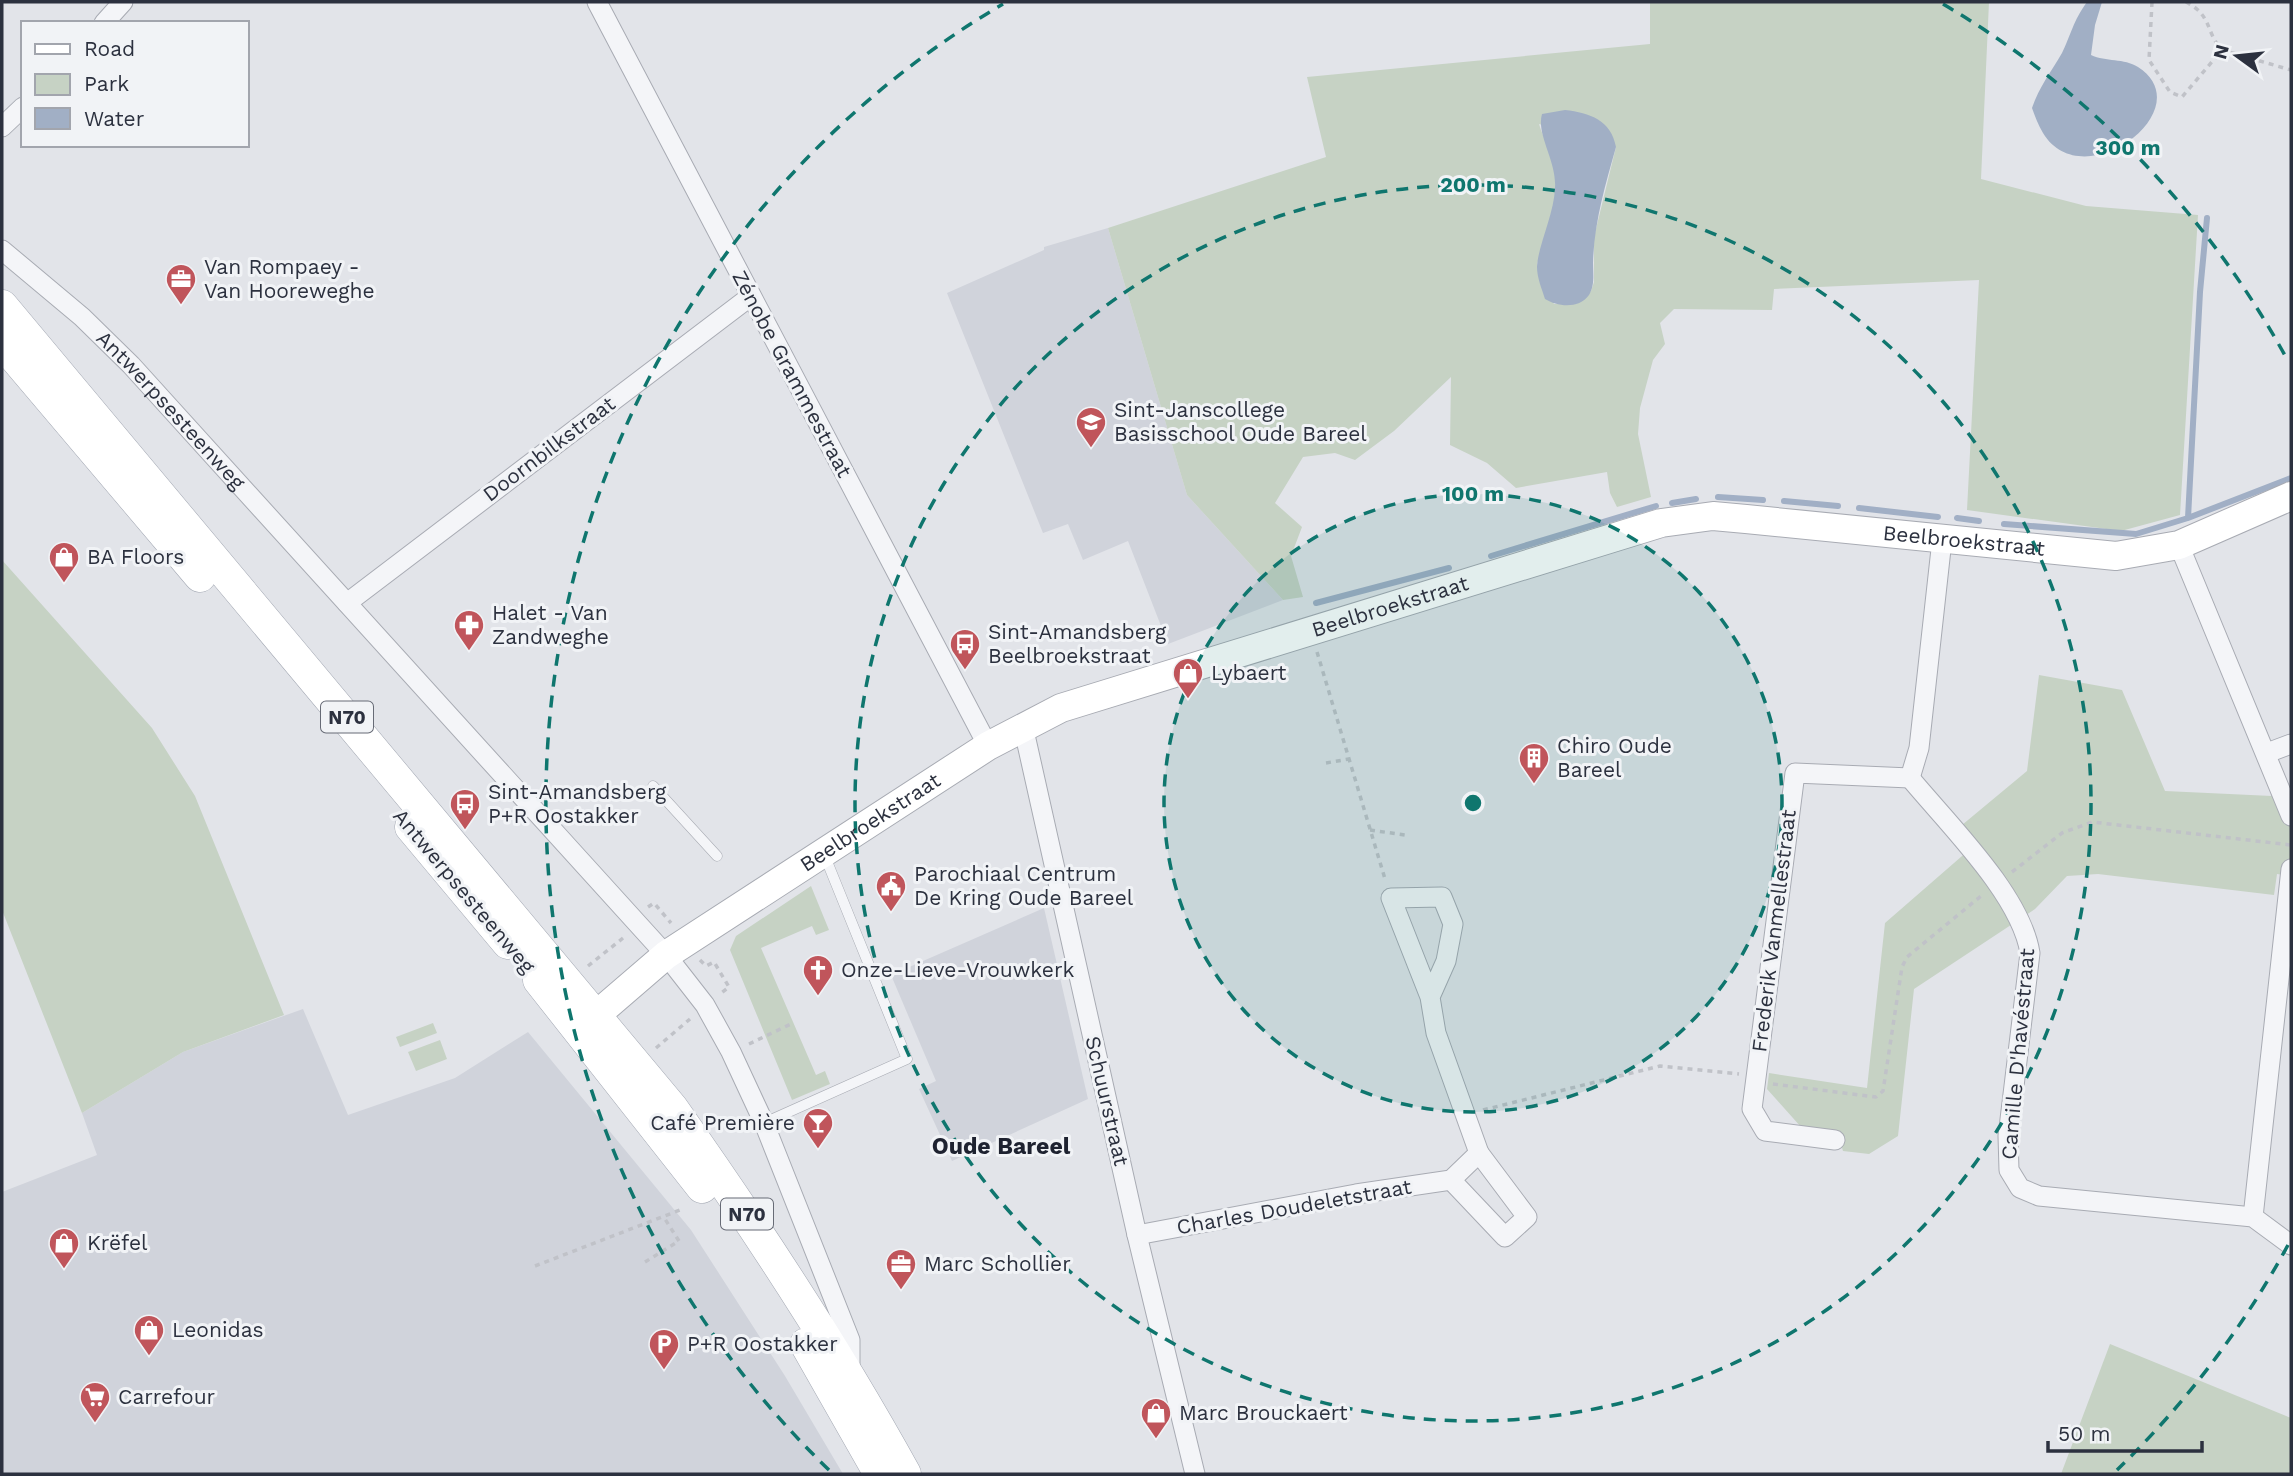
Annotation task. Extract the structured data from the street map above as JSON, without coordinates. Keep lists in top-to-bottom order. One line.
{"streets":{"main road":["Antwerpsesteenweg","N70"],"street":["Zénobe Grammestraat","Doornbilkstraat","Beelbroekstraat","Frederik Vanmellestraat","Camille D'havéstraat","Schuurstraat","Charles Doudeletstraat"]},"crossings":[["Zénobe Grammestraat","Doornbilkstraat"],["Zénobe Grammestraat","Beelbroekstraat"],["Antwerpsesteenweg","Doornbilkstraat"],["Antwerpsesteenweg","Beelbroekstraat"],["Beelbroekstraat","Schuurstraat"],["Frederik Vanmellestraat","Camille D'havéstraat"],["Schuurstraat","Charles Doudeletstraat"]],"districts":["Oude Bareel"],"places":{"office":["Van Rompaey - Van Hooreweghe","Marc Schollier"],"school or university":["Sint-Janscollege Basisschool Oude Bareel"],"shop":["BA Floors","Lybaert","Krëfel","Leonidas","Marc Brouckaert"],"pharmacy":["Halet - Van Zandweghe"],"bus stop":["Sint-Amandsberg Beelbroekstraat","Sint-Amandsberg P+R Oostakker"],"building":["Chiro Oude Bareel"],"public building":["Parochiaal Centrum De Kring Oude Bareel"],"church":["Onze-Lieve-Vrouwkerk"],"bar":["Café Première"],"parking":["P+R Oostakker"],"supermarket":["Carrefour"]},"legend":["Road","Park","Water"],"scale_bar":"50 m","north":"left","rings":["300 m","200 m","100 m"]}
